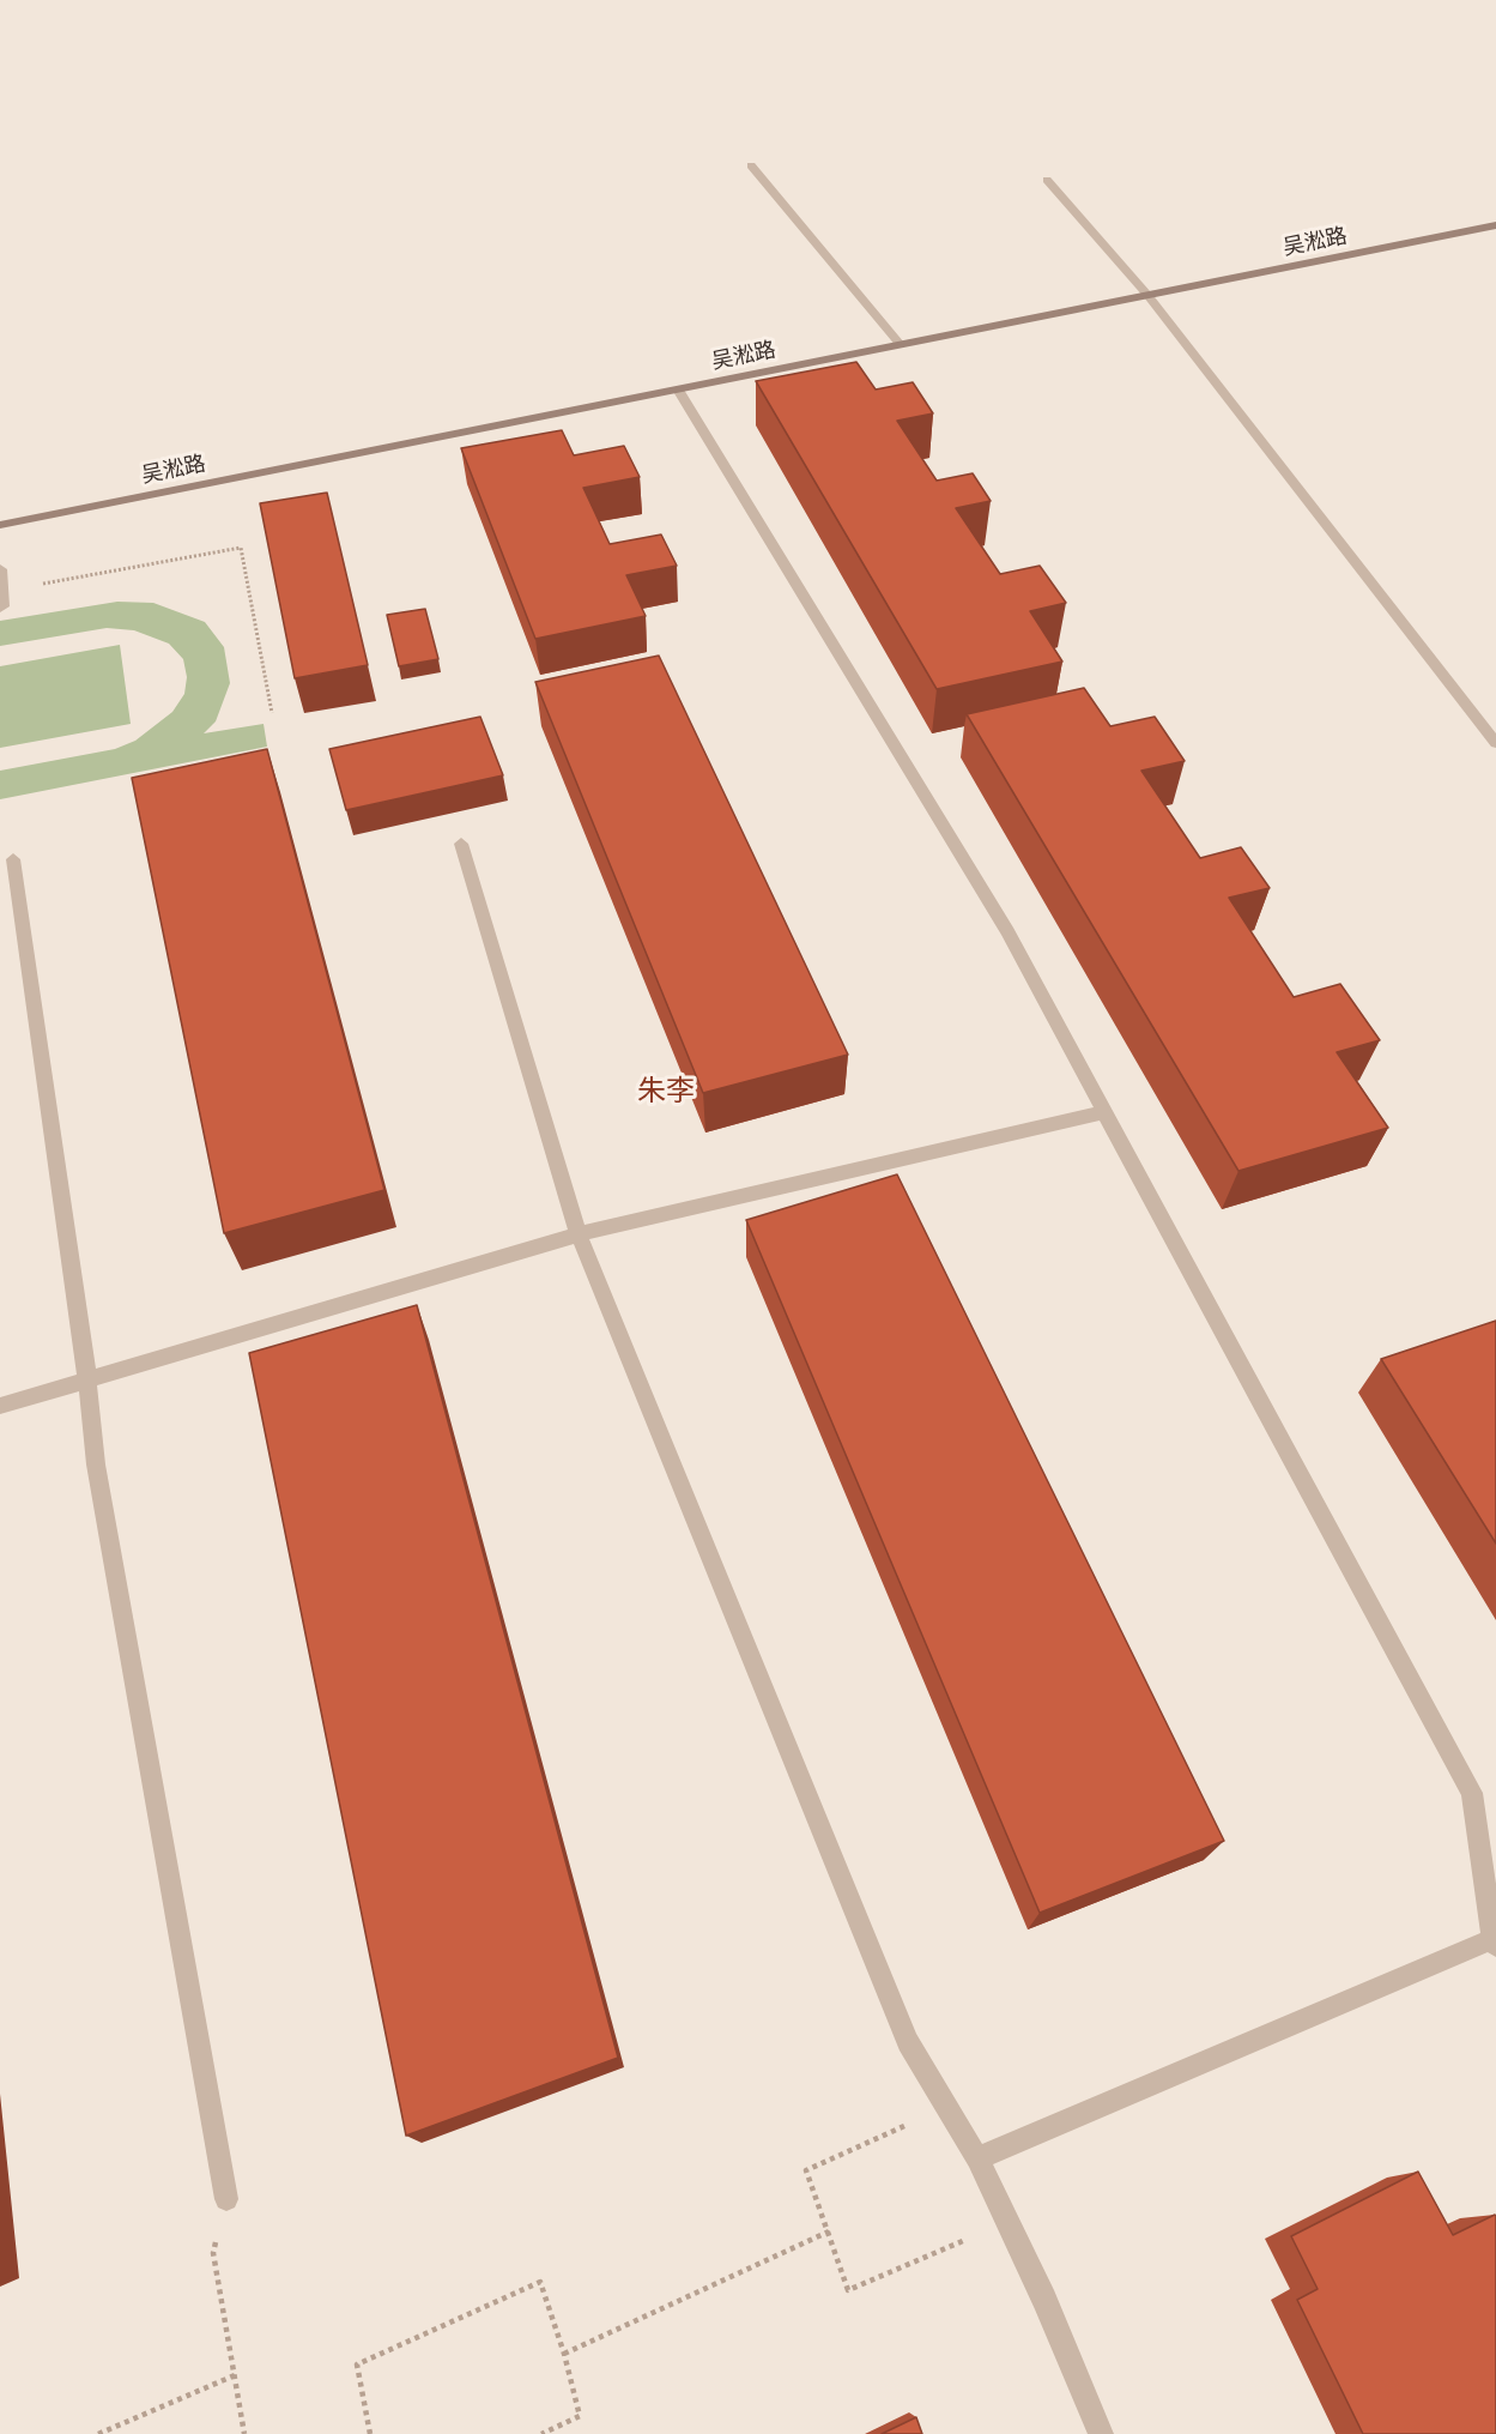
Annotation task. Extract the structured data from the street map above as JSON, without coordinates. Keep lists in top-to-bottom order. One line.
{"streets":{"street":["吴淞路"]},"districts":["朱李"]}
